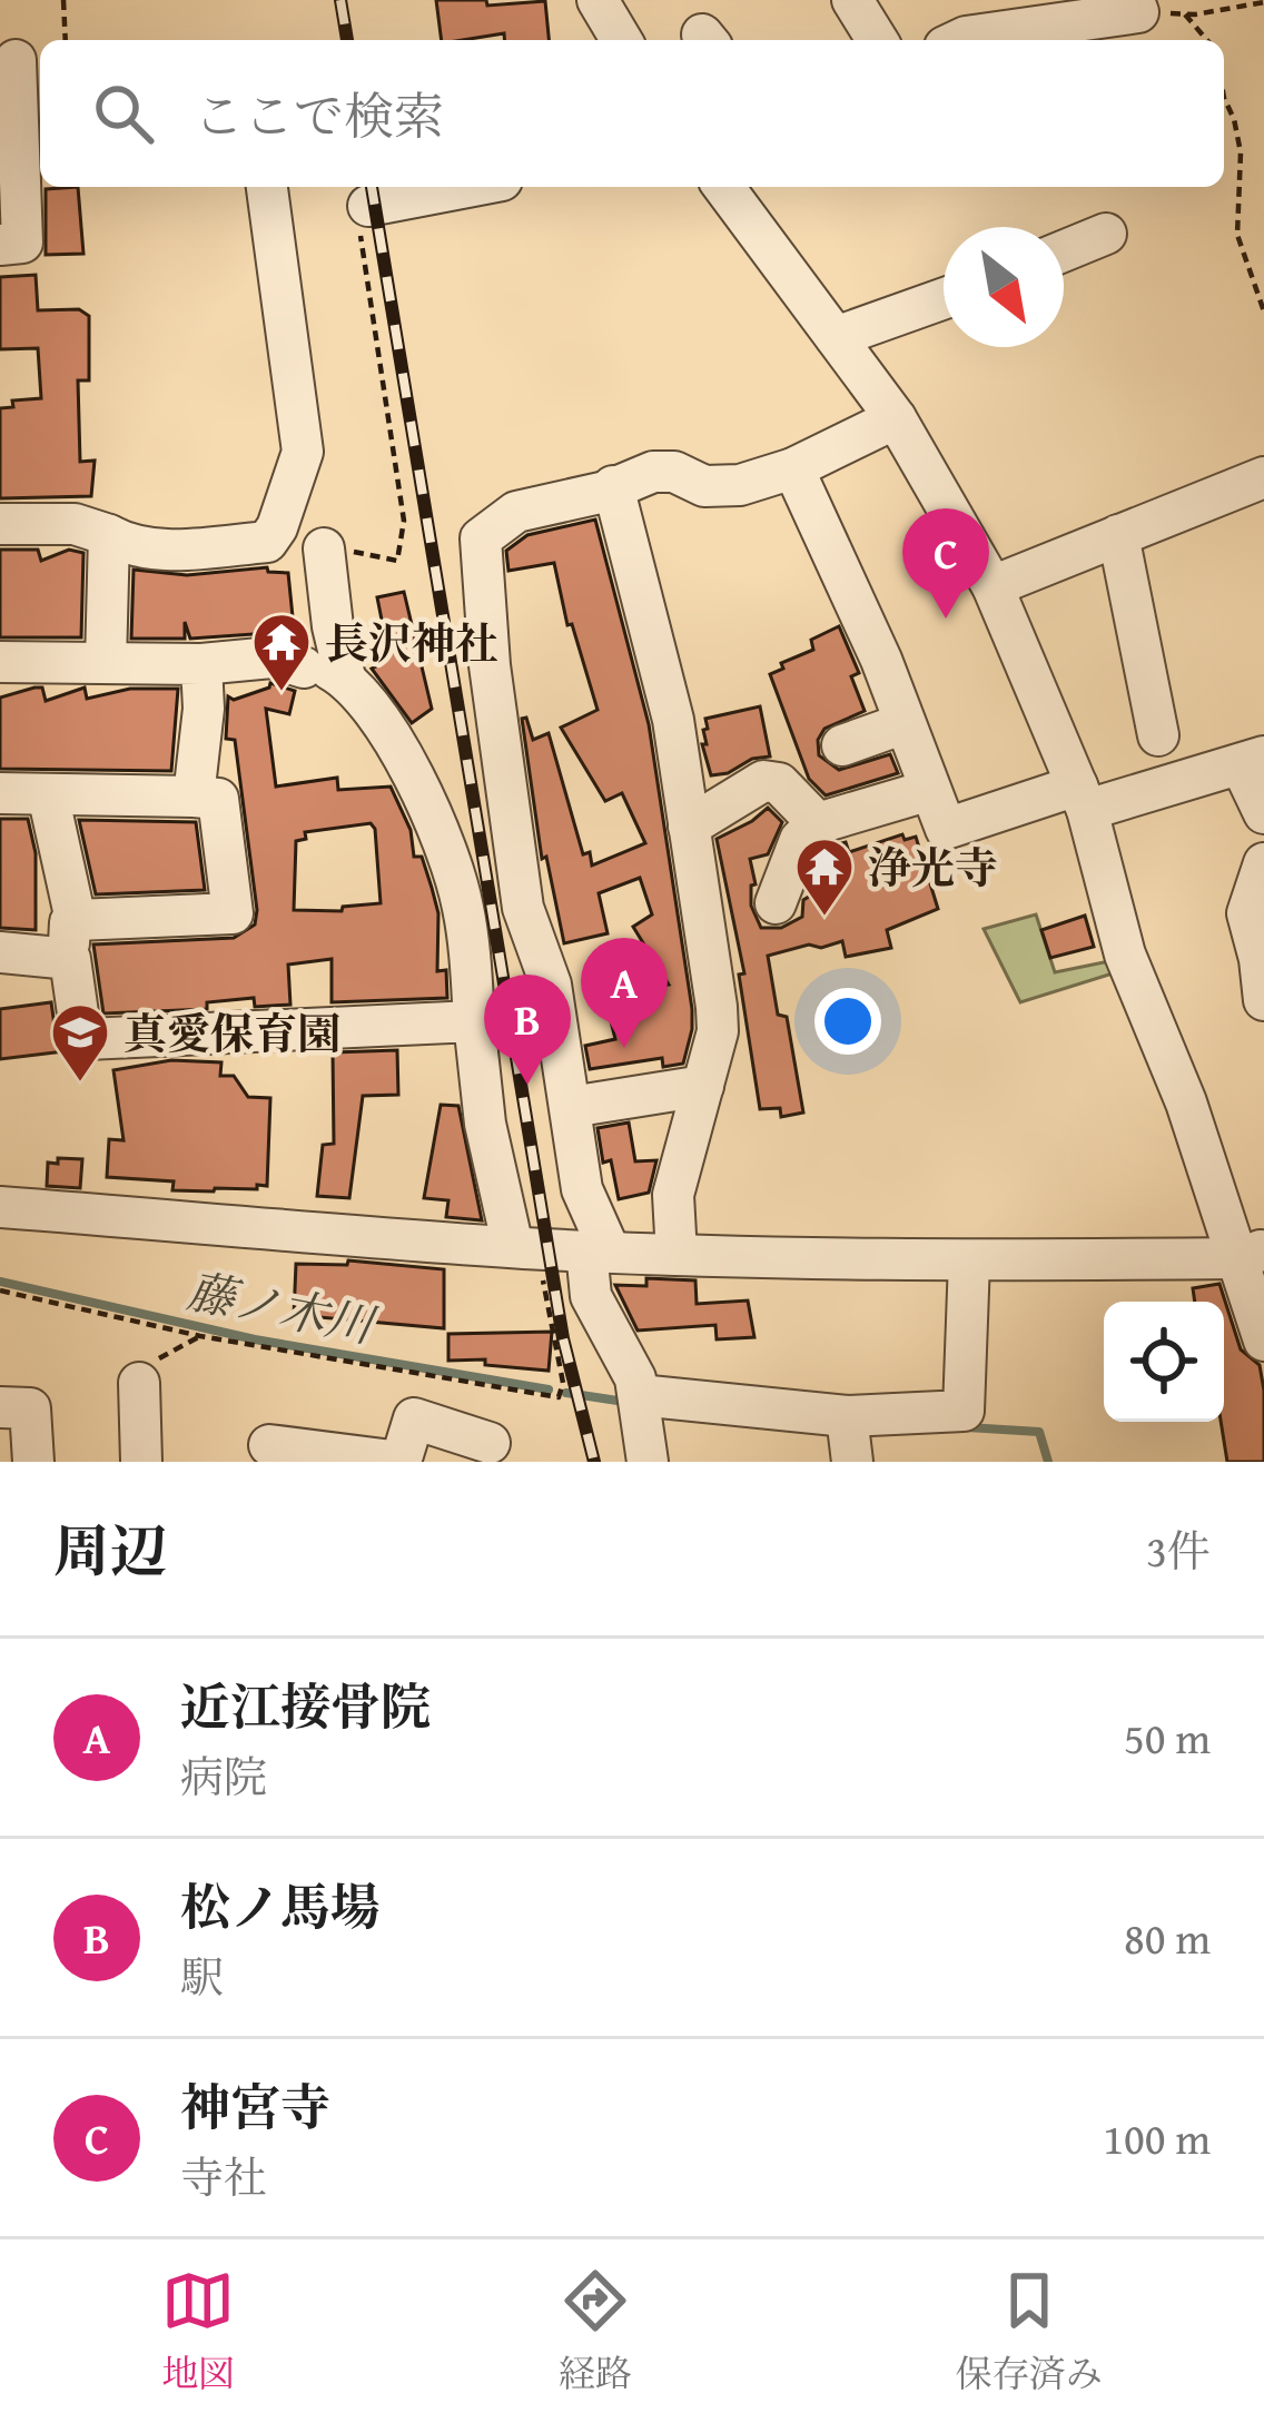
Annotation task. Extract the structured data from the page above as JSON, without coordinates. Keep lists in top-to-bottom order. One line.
{"water":["藤ノ木川"],"places":{"temple":["長沢神社","浄光寺"],"school or university":["真愛保育園"]},"north":"bottom right","page":{"search":"ここで検索","pins":["C","A","B"],"heading":["周辺","3件"],"list":[{"mark":"A","name":"近江接骨院","note":"病院","value":"50 m"},{"mark":"B","name":"松ノ馬場","note":"駅","value":"80 m"},{"mark":"C","name":"神宮寺","note":"寺社","value":"100 m"}],"nav":["地図","経路","保存済み"]}}
